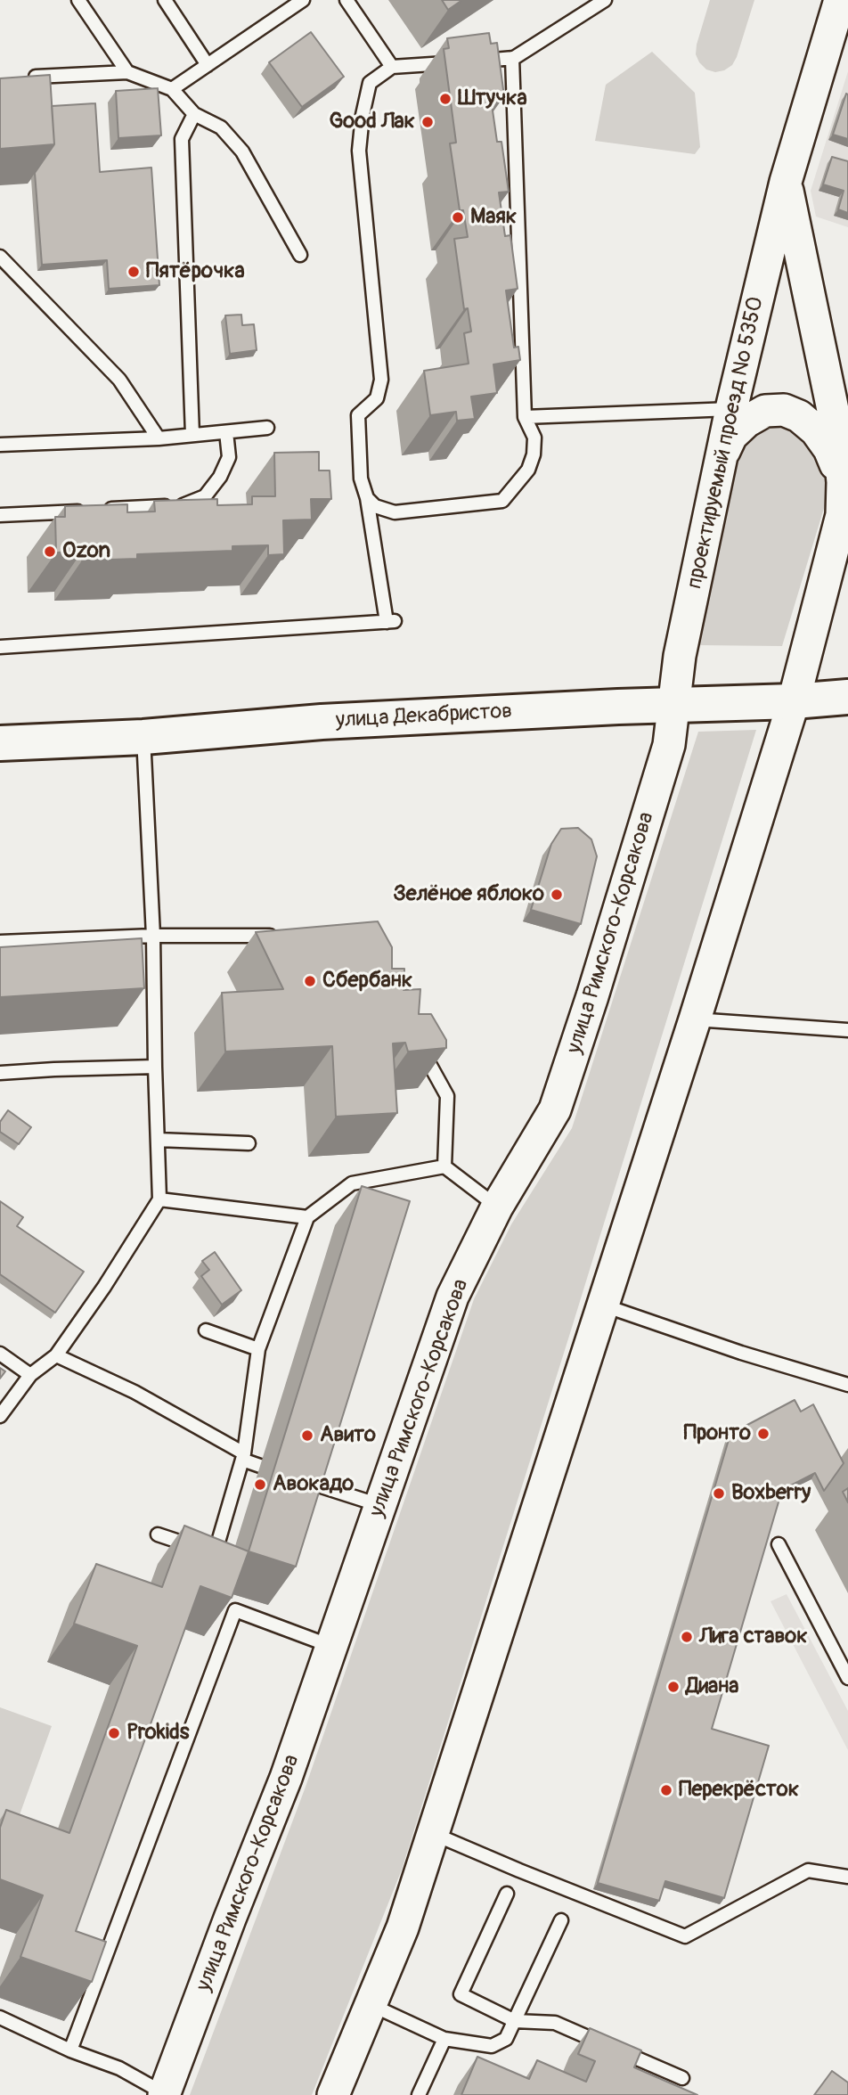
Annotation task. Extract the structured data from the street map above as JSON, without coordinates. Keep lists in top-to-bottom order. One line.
{"streets":{"main road":["улица Декабристов"],"street":["проектируемый проезд № 5350","улица Римского-Корсакова"]},"crossings":[["проектируемый проезд № 5350","улица Декабристов"],["проектируемый проезд № 5350","улица Римского-Корсакова"],["улица Декабристов","улица Римского-Корсакова"]],"places":["Штучка","Good Лак","Маяк","Пятёрочка","Ozon","Зелёное яблоко","Сбербанк","Пронто","Авито","Авокадо","Boxberry","Лига ставок","Диана","Prokids","Перекрёсток"]}
